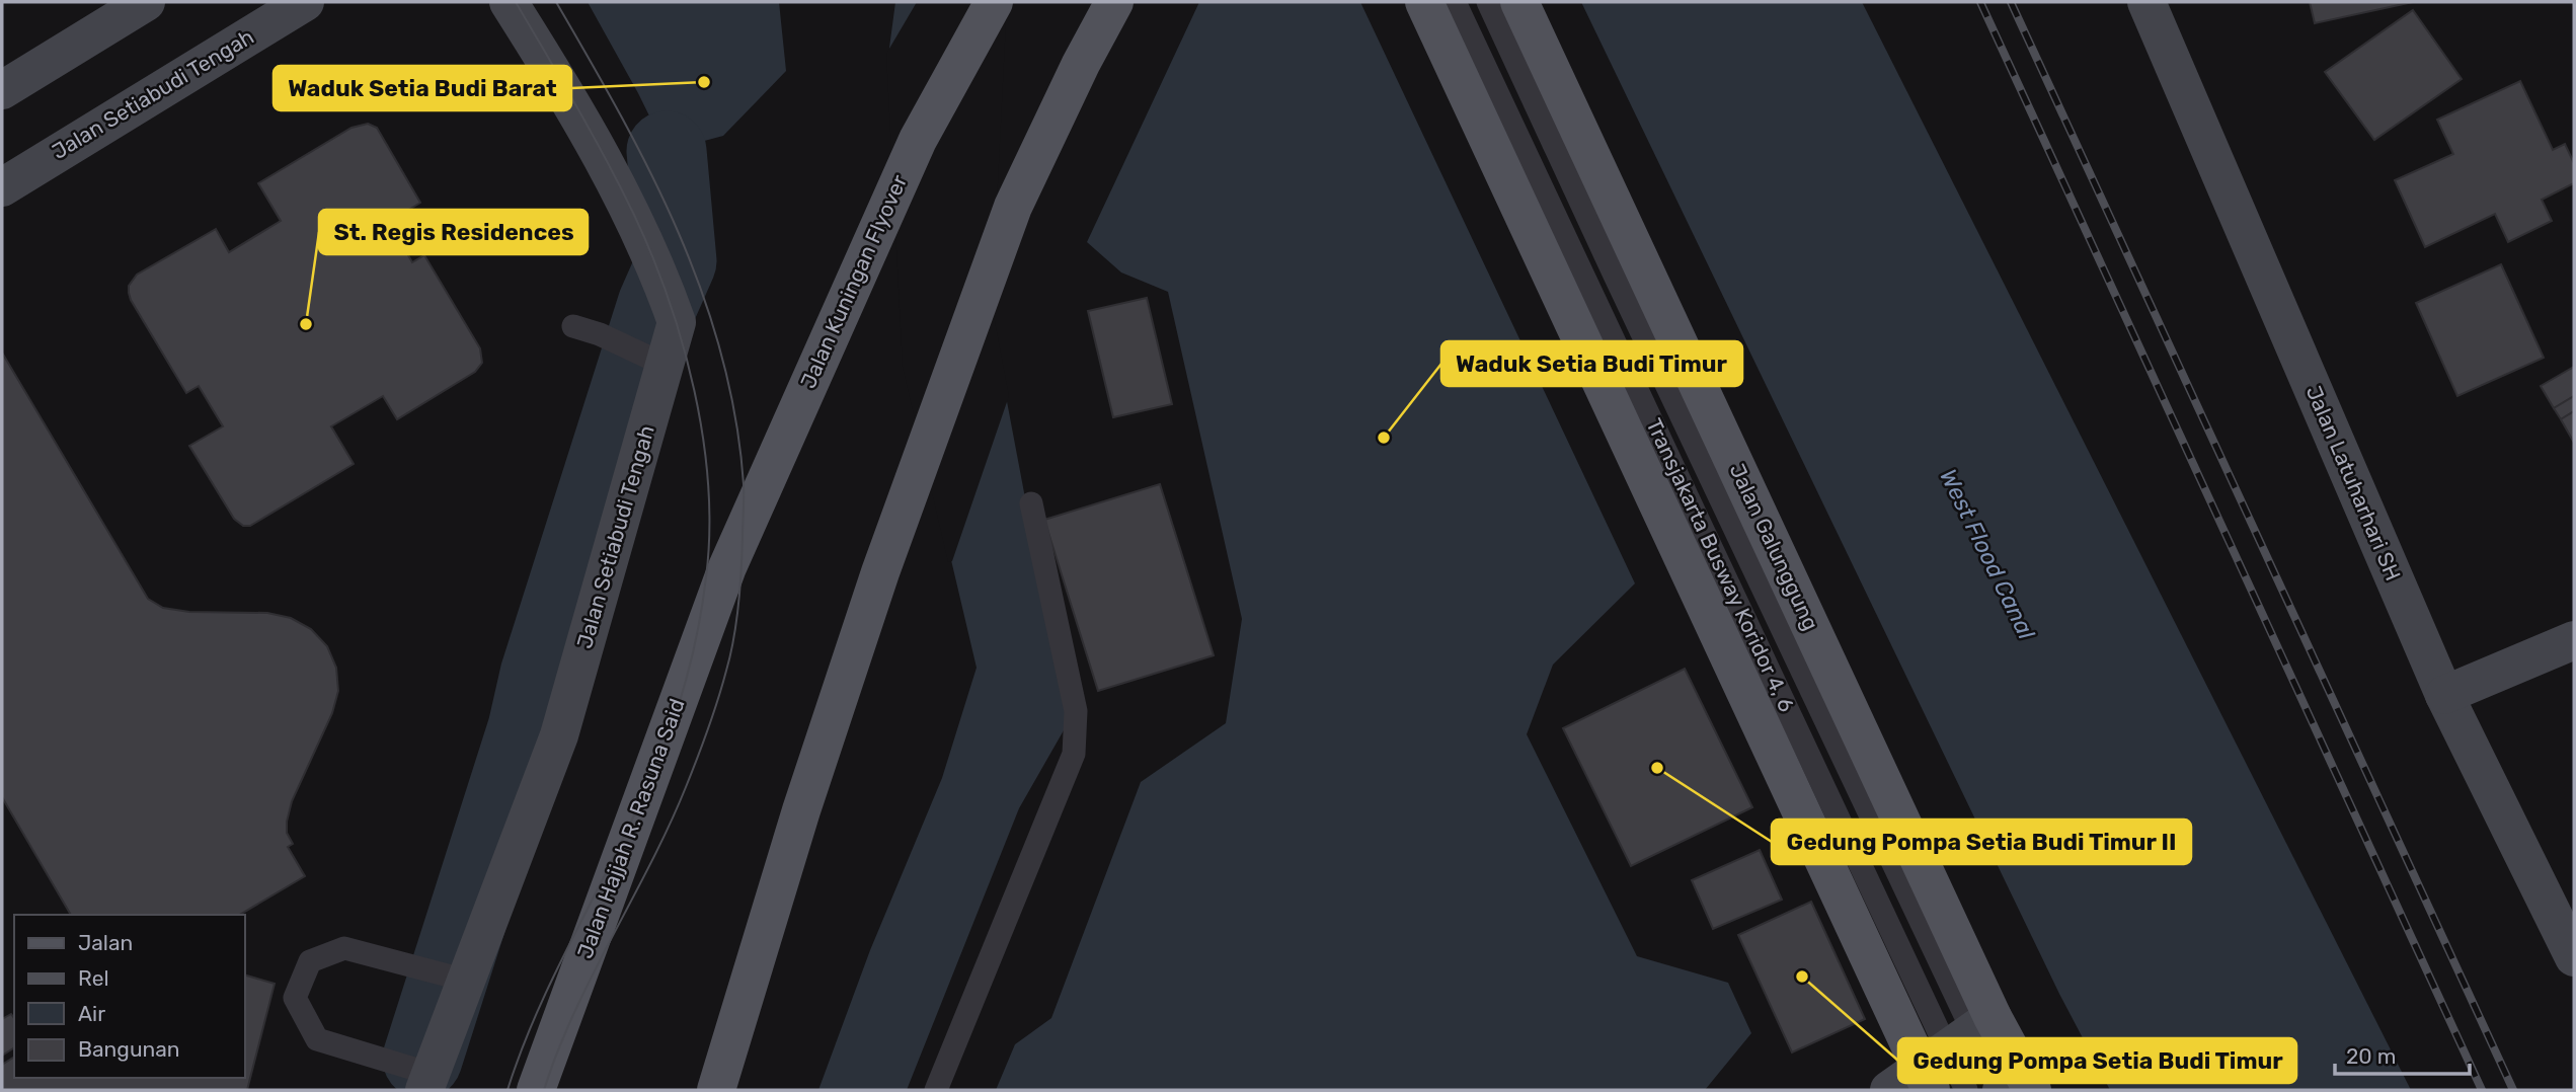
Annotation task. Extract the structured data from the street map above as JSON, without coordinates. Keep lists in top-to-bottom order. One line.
{"streets":{"main road":["Jalan Kuningan Flyover","Jalan Galunggung","Jalan Hajjah R. Rasuna Said"],"street":["Jalan Setiabudi Tengah","Jalan Latuharhari SH"],"lane":["Transjakarta Busway Koridor 4, 6"]},"crossings":[["Jalan Kuningan Flyover","Jalan Hajjah R. Rasuna Said"],["Jalan Galunggung","Transjakarta Busway Koridor 4, 6"]],"water":["West Flood Canal"],"places":["Waduk Setia Budi Barat","St. Regis Residences","Waduk Setia Budi Timur","Gedung Pompa Setia Budi Timur II","Gedung Pompa Setia Budi Timur"],"legend":["Jalan","Rel","Air","Bangunan"],"scale_bar":"20 m"}
